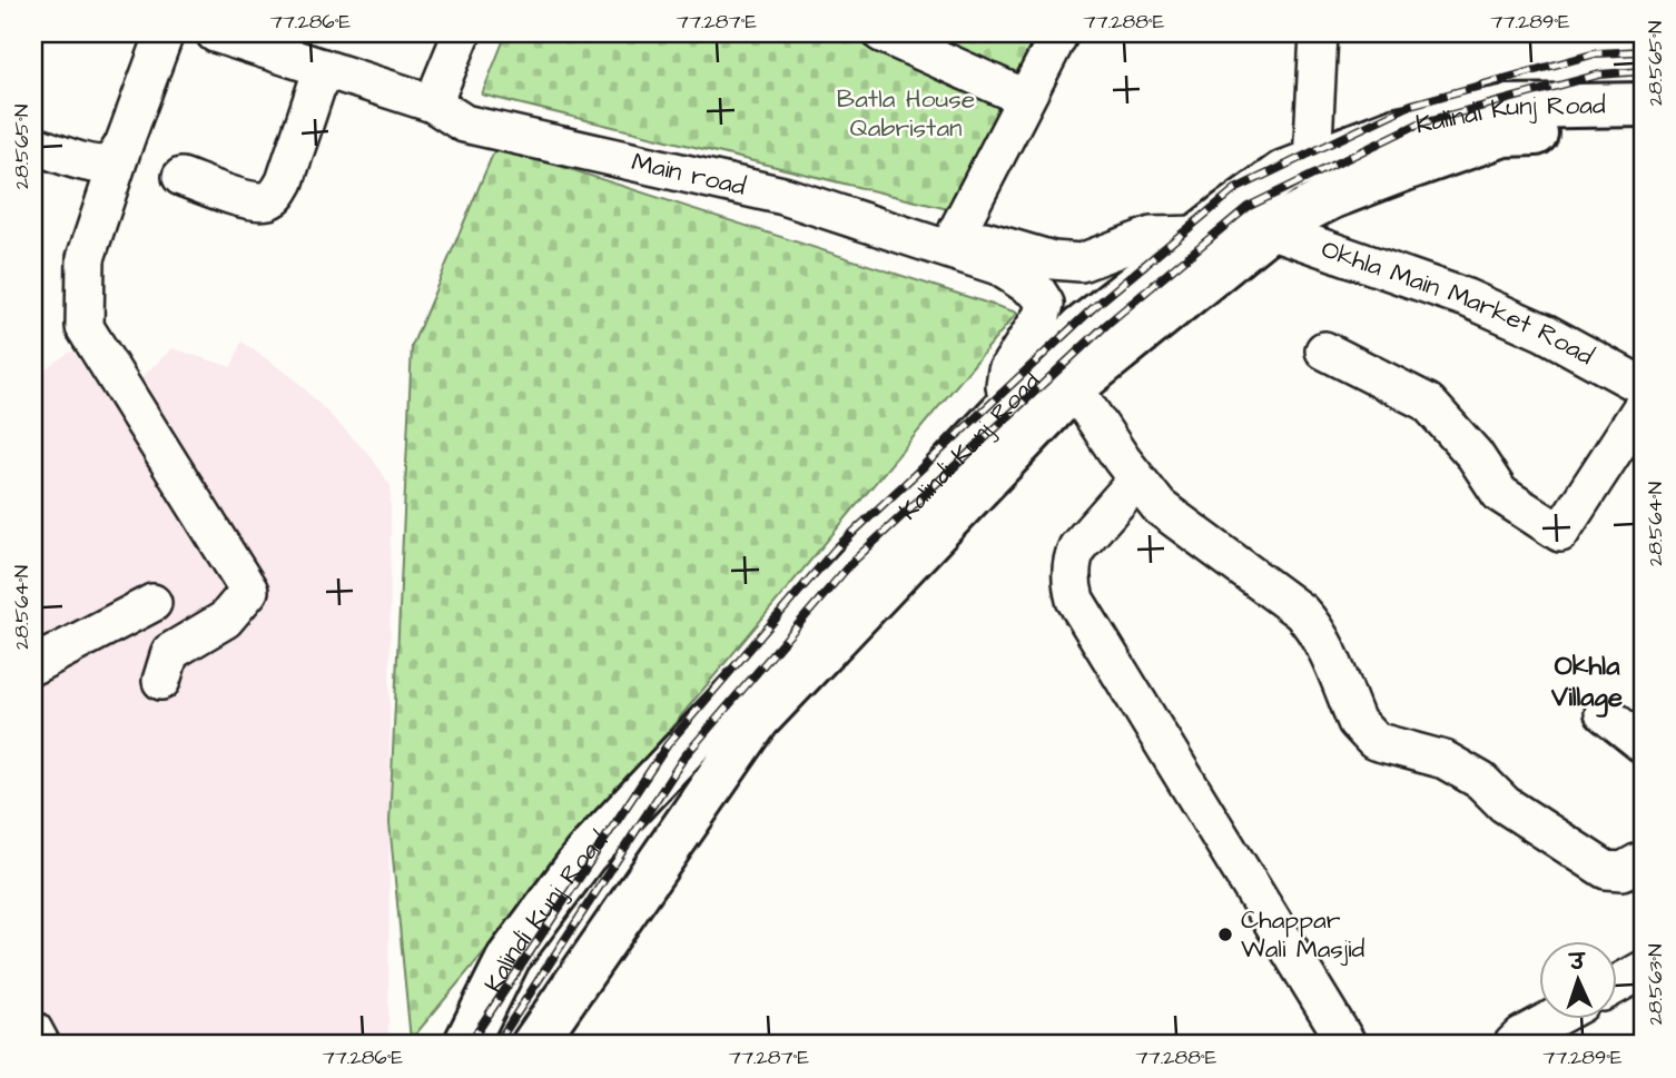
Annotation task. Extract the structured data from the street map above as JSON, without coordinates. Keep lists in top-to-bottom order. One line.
{"streets":{"main road":["Kalindi Kunj Road"],"street":["Main road","Okhla Main Market Road"]},"crossings":[["Kalindi Kunj Road","Main road"],["Kalindi Kunj Road","Okhla Main Market Road"]],"districts":["Okhla Village"],"parks":["Batla House Qabristan"],"places":["Chappar Wali Masjid"],"north":"top","coordinates":["77.286°E","77.287°E","77.288°E","77.289°E","28.565°N","28.564°N","28.563°N"]}
